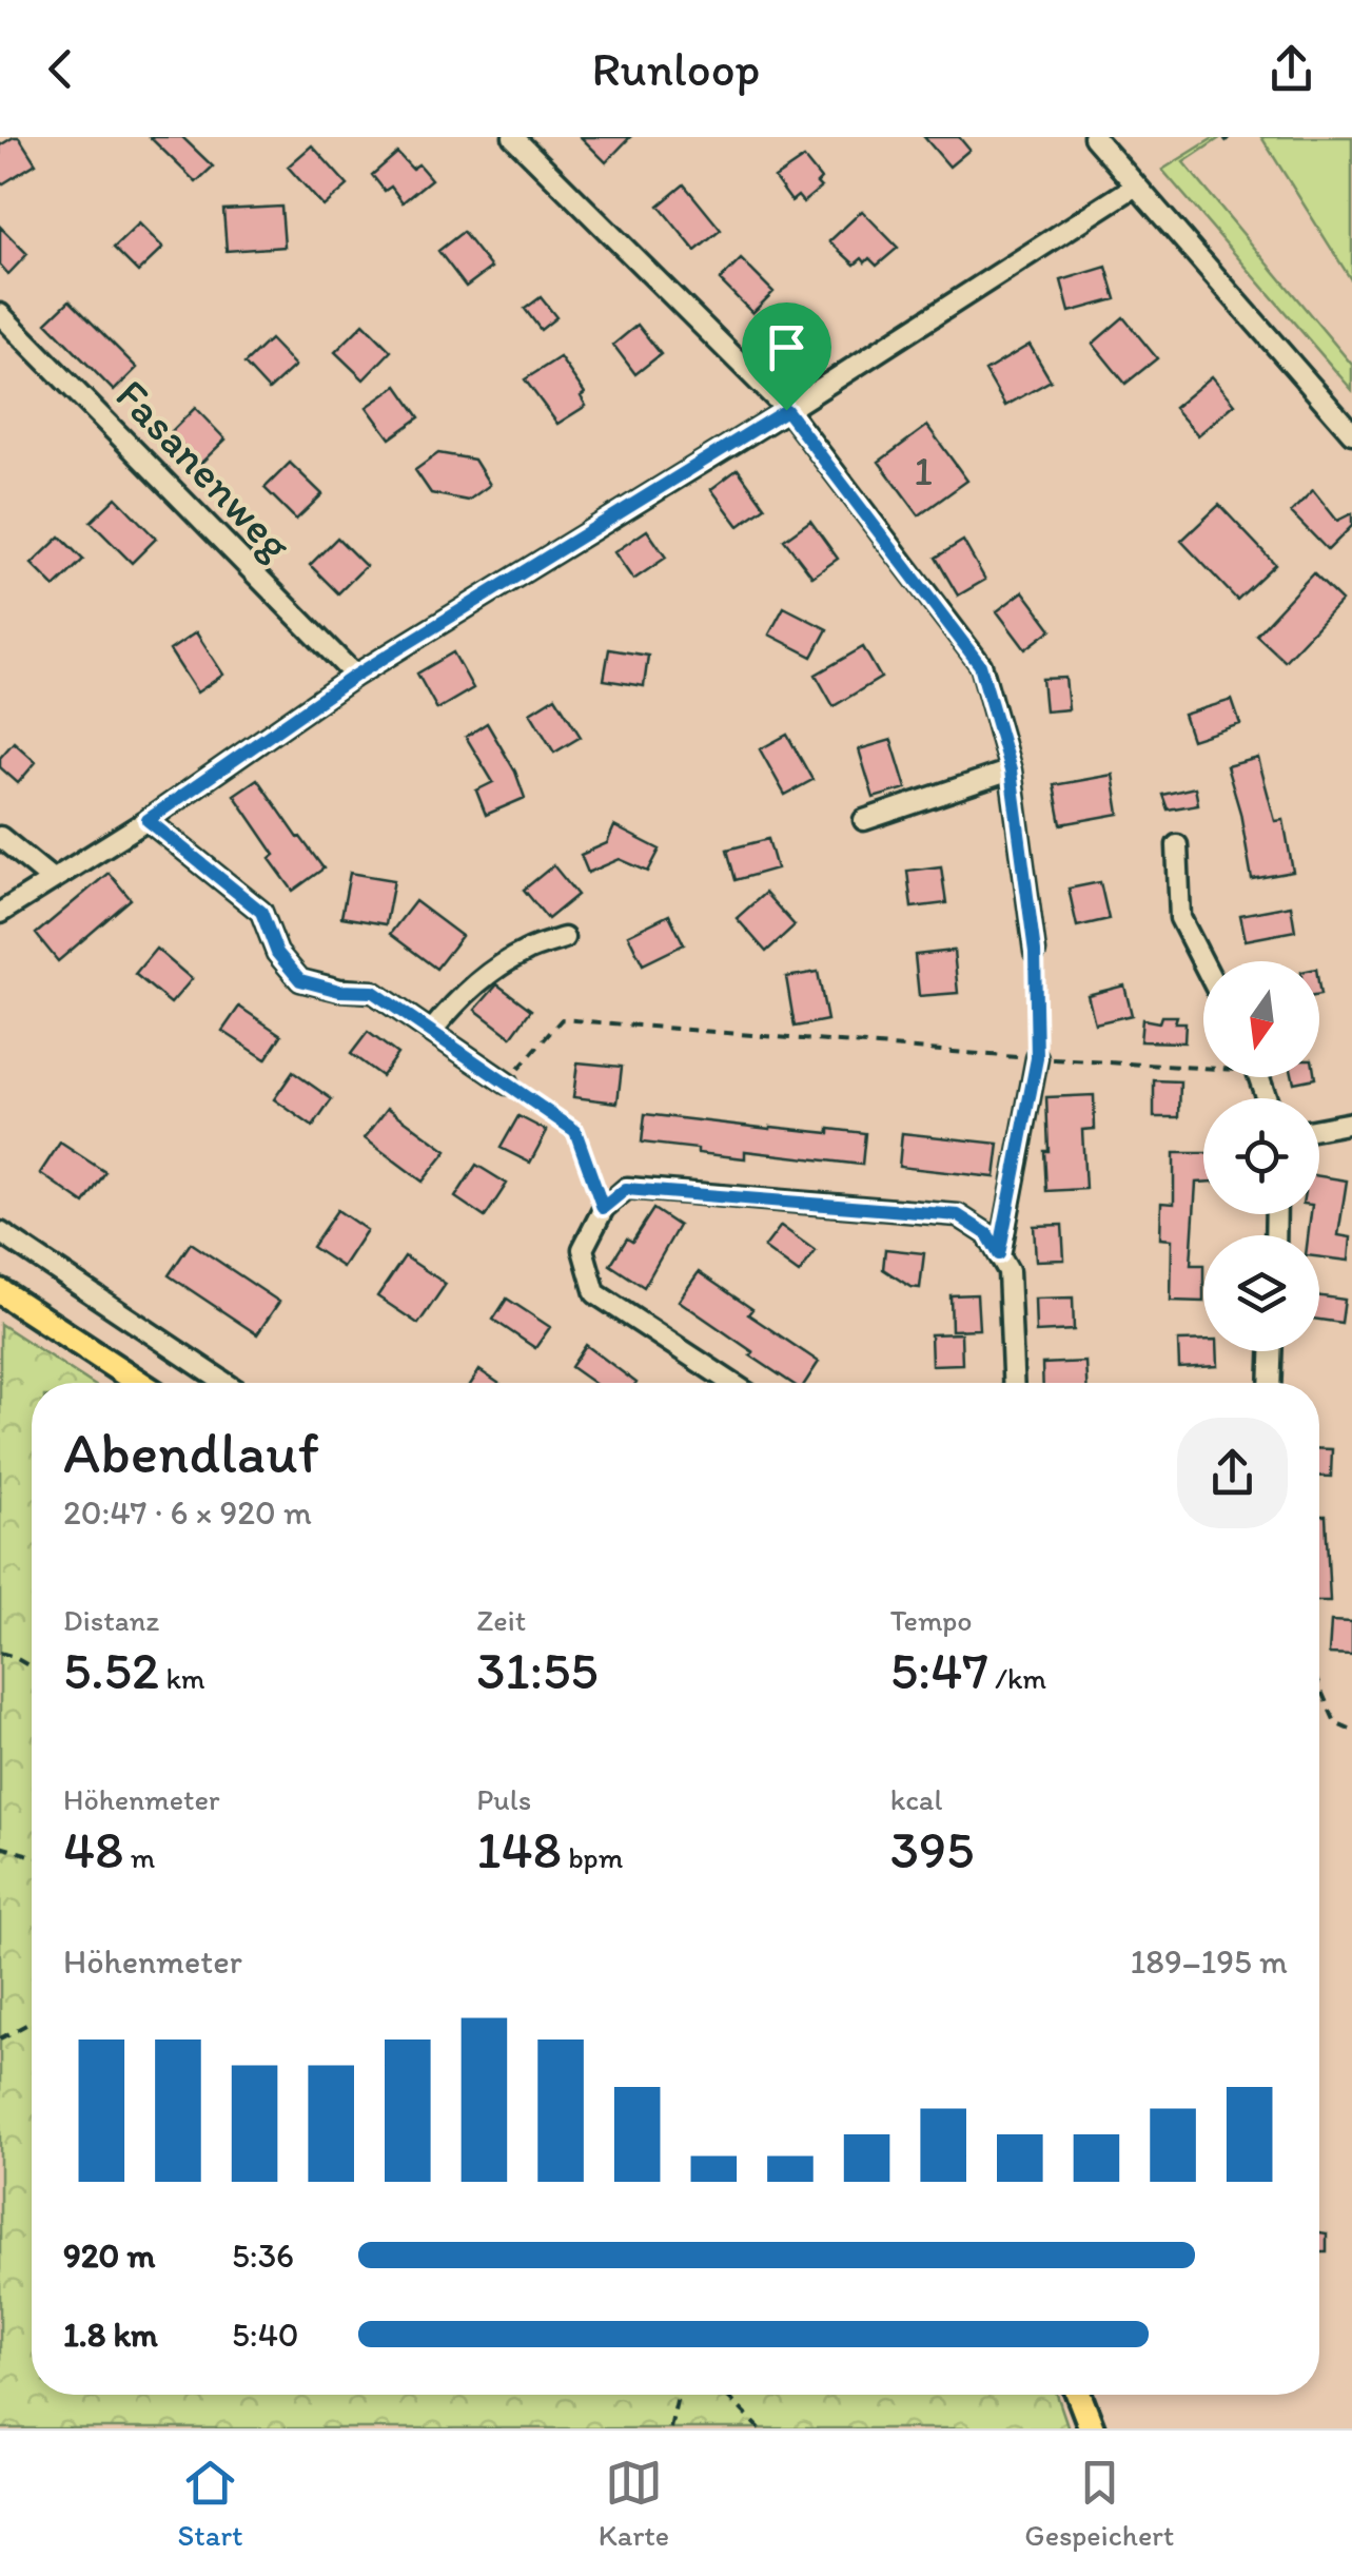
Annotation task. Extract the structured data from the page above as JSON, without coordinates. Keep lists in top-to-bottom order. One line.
{"streets":{"street":["Fasanenweg"]},"house_numbers":["1"],"north":"bottom","page":{"header":"Runloop","heading":["Abendlauf","20:47 · 6 × 920 m"],"stats":[["Distanz","5.52 km"],["Zeit","31:55"],["Tempo","5:47 /km"],["Höhenmeter","48 m"],["Puls","148 bpm"],["kcal","395"]],"chart":["Höhenmeter","189–195 m"],"list":[{"name":"920 m","note":"5:36"},{"name":"1.8 km","note":"5:40"}],"tabs":["Start","Karte","Gespeichert"]}}
